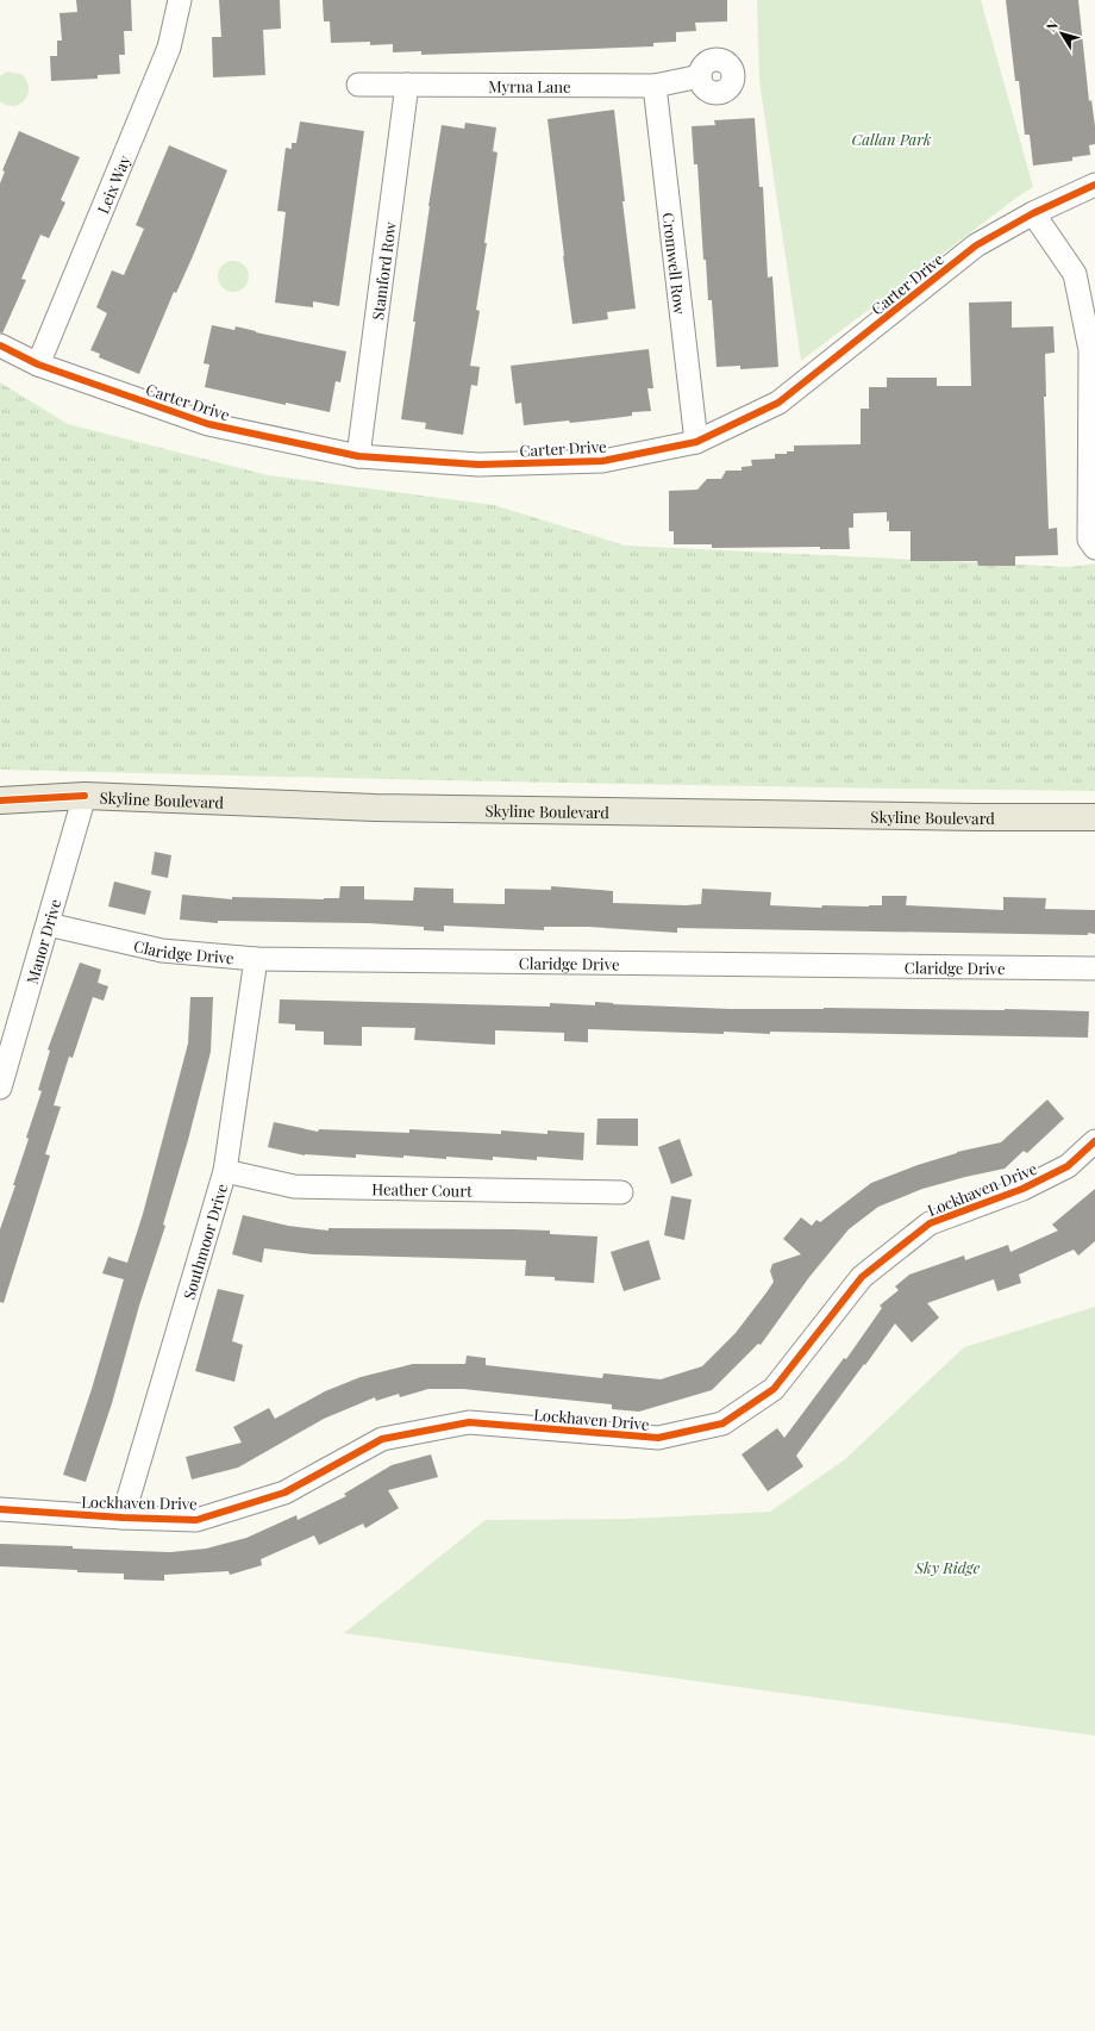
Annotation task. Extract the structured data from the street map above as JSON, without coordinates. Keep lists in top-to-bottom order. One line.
{"streets":{"main road":["Skyline Boulevard"],"street":["Myrna Lane","Leix Way","Cromwell Row","Stamford Row","Carter Drive","Manor Drive","Claridge Drive","Heather Court","Lockhaven Drive","Southmoor Drive"]},"crossings":[["Myrna Lane","Cromwell Row"],["Myrna Lane","Stamford Row"],["Leix Way","Carter Drive"],["Cromwell Row","Carter Drive"],["Stamford Row","Carter Drive"],["Skyline Boulevard","Manor Drive"],["Manor Drive","Claridge Drive"],["Claridge Drive","Southmoor Drive"],["Heather Court","Southmoor Drive"],["Lockhaven Drive","Southmoor Drive"]],"parks":["Callan Park","Sky Ridge"],"north":"top left"}
